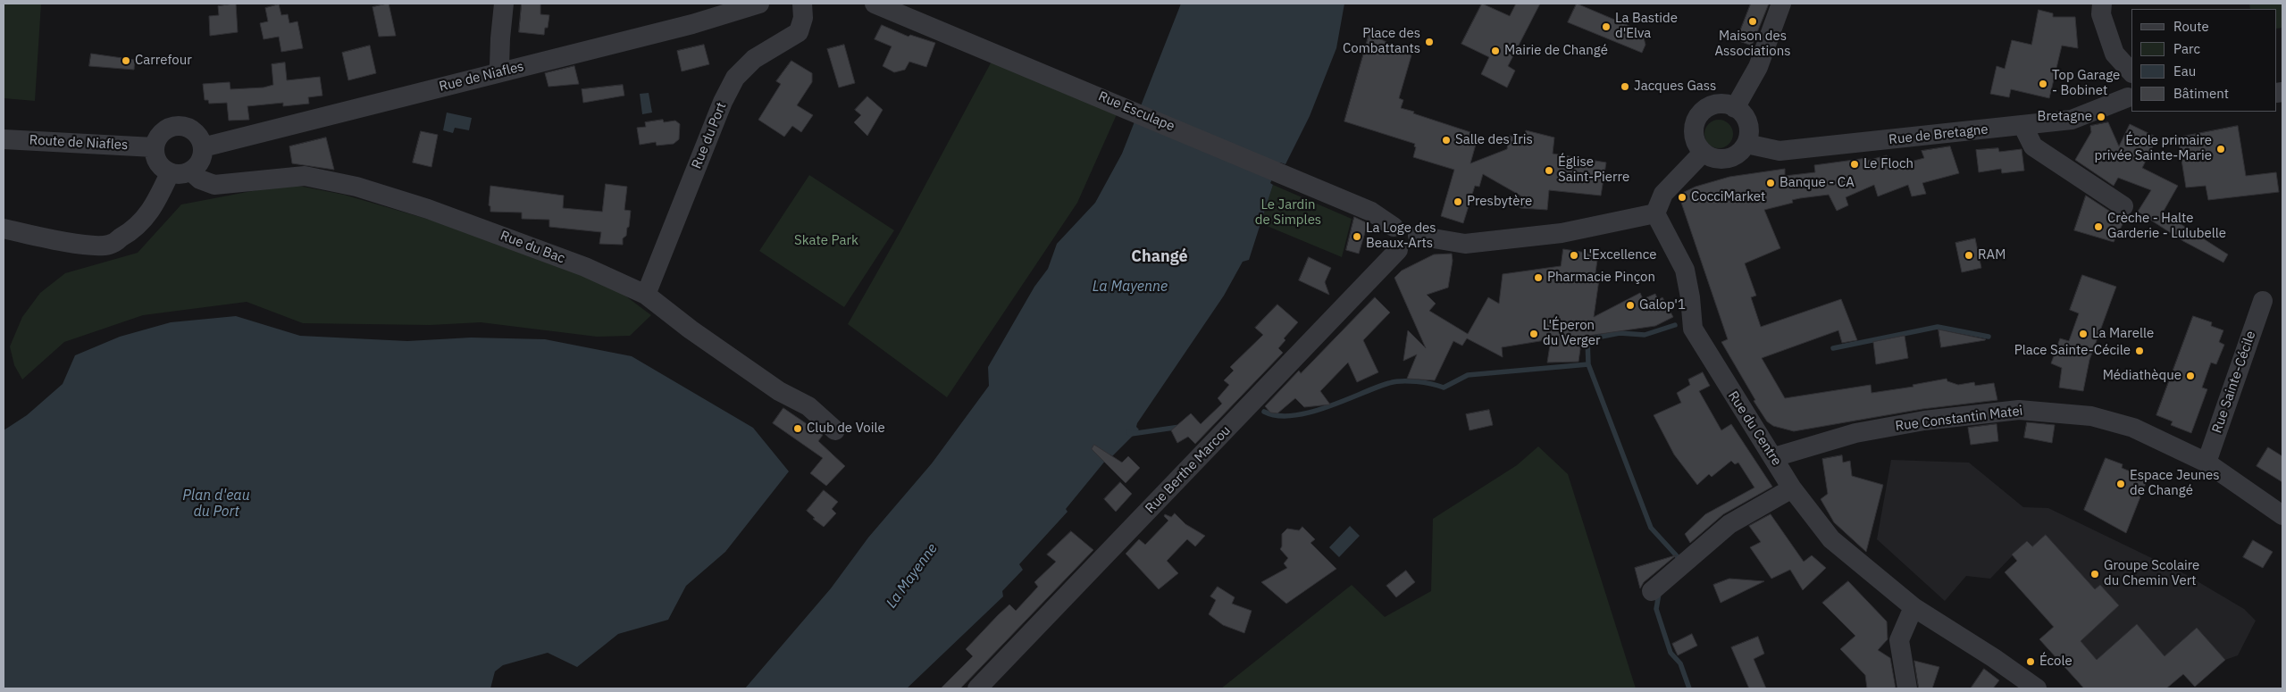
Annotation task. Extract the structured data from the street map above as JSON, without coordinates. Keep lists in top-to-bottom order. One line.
{"streets":{"street":["Rue de Niafles","Rue Esculape","Rue de Bretagne","Rue du Port","Route de Niafles","Rue du Bac","Rue Sainte-Cécile","Rue Constantin Matei","Rue du Centre","Rue Berthe Marcou"]},"crossings":[["Rue de Niafles","Route de Niafles"],["Rue de Niafles","Rue du Bac"],["Rue Esculape","Rue Berthe Marcou"],["Rue du Port","Rue du Bac"],["Route de Niafles","Rue du Bac"],["Rue Sainte-Cécile","Rue Constantin Matei"],["Rue Constantin Matei","Rue du Centre"]],"districts":["Changé"],"water":["La Mayenne","Plan d'eau du Port"],"parks":["Le Jardin de Simples","Skate Park"],"places":["Maison des Associations","La Bastide d'Elva","Place des Combattants","Mairie de Changé","Carrefour","Top Garage - Bobinet","Jacques Gass","Bretagne","Salle des Iris","École primaire privée Sainte-Marie","Le Floch","Église Saint-Pierre","Banque - CA","CocciMarket","Presbytère","Crèche - Halte Garderie - Lulubelle","La Loge des Beaux-Arts","L'Excellence","RAM","Pharmacie Pinçon","Galop'1","L'Éperon du Verger","La Marelle","Place Sainte-Cécile","Médiathèque","Club de Voile","Espace Jeunes de Changé","Groupe Scolaire du Chemin Vert","École"],"legend":["Route","Parc","Eau","Bâtiment"]}
